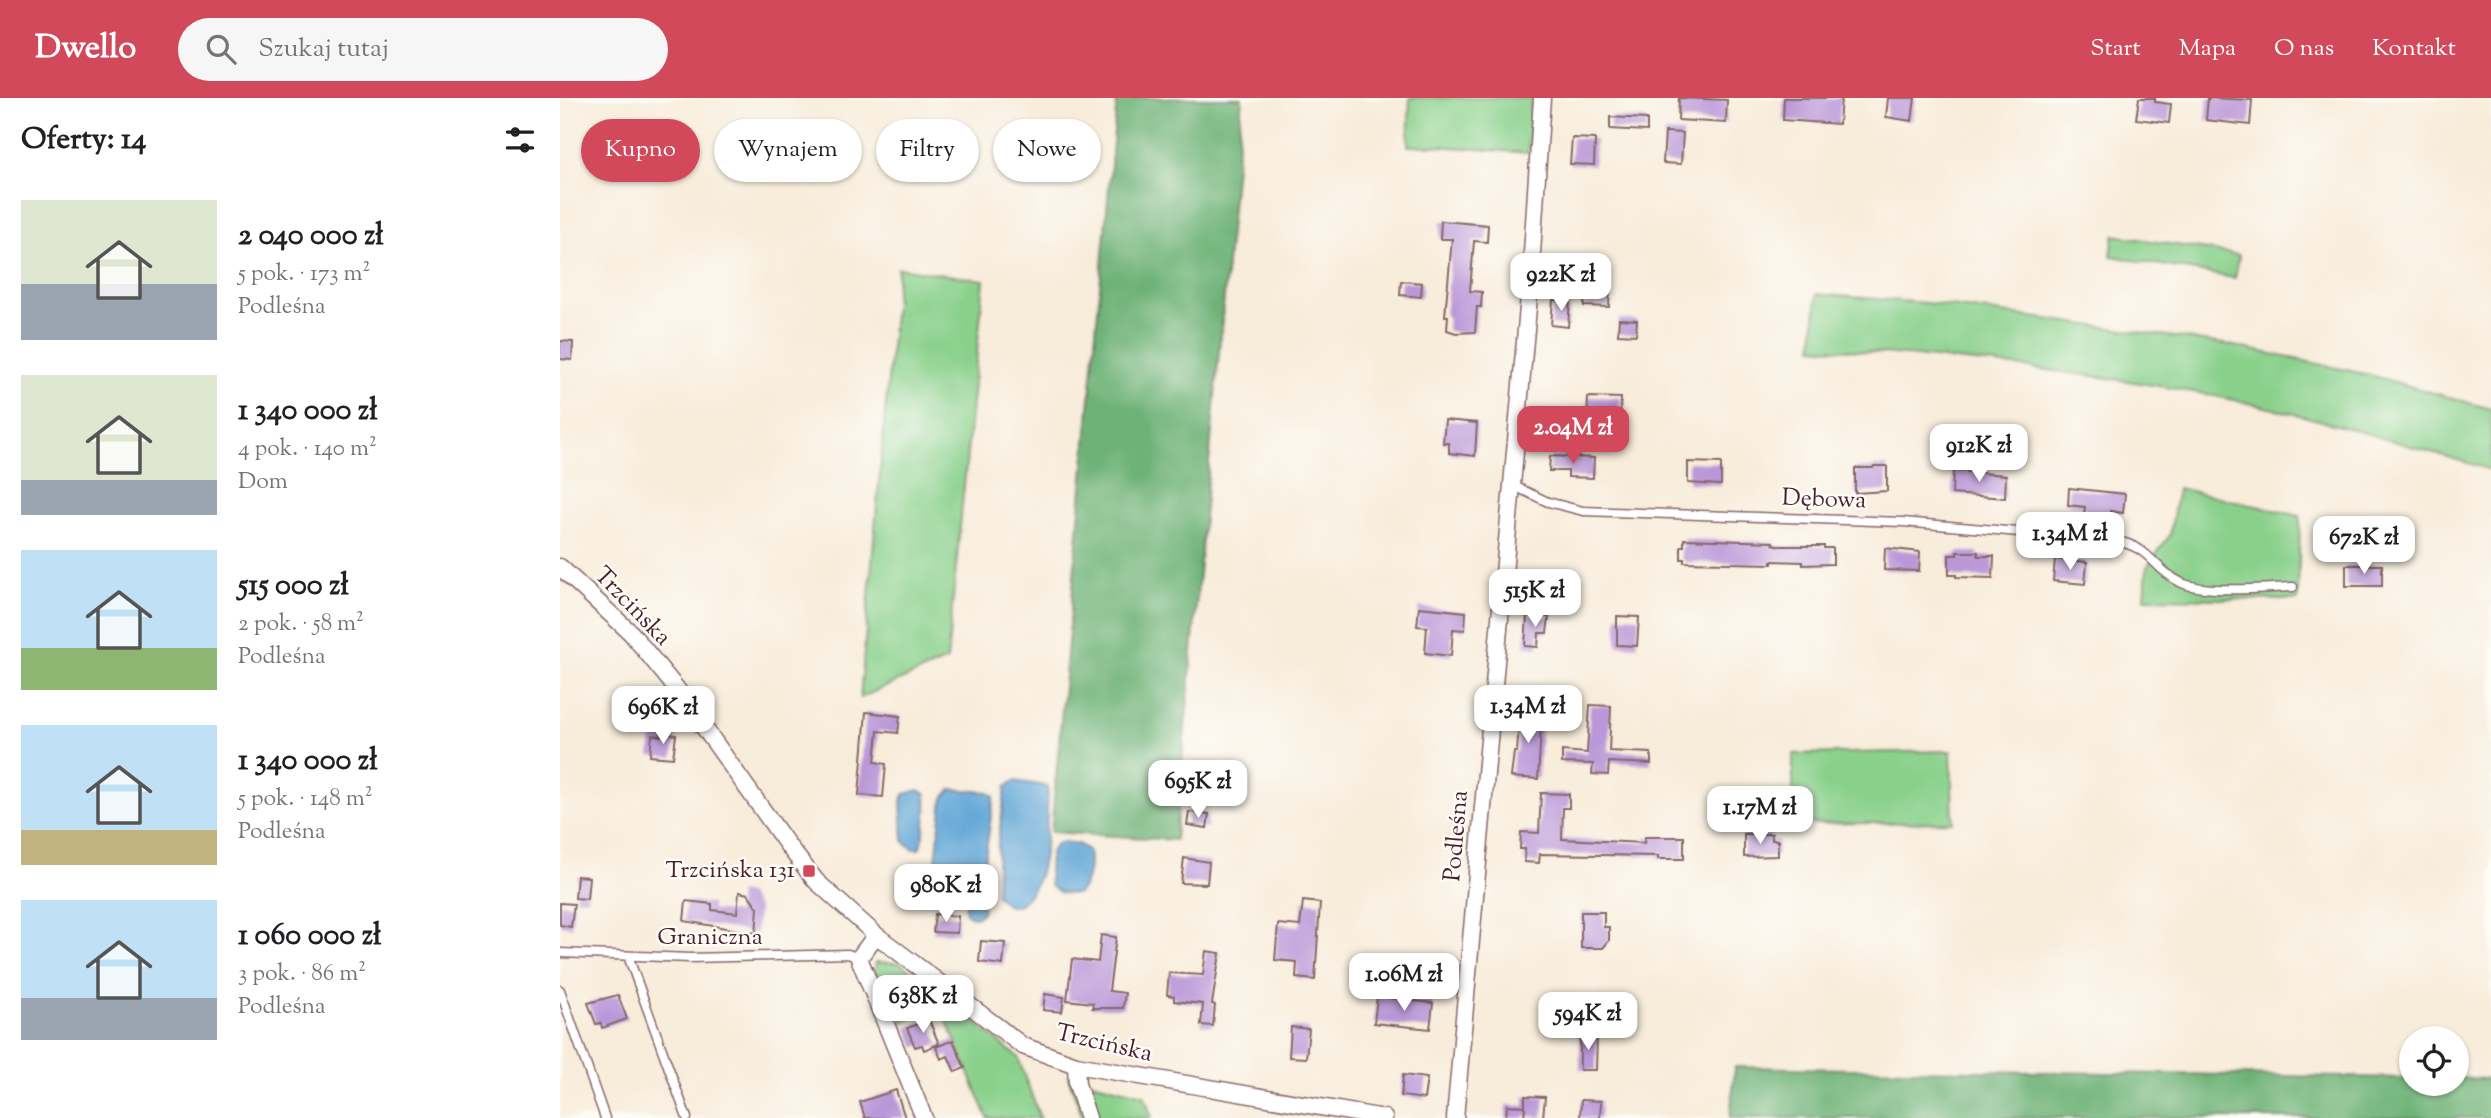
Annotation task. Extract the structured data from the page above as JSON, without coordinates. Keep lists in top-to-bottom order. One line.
{"streets":{"street":["Trzcińska","Podleśna"],"lane":["Dębowa","Graniczna"]},"crossings":[["Dębowa","Podleśna"]],"places":{"transit":["Trzcińska 131"]},"page":{"header":"Dwello","search":"Szukaj tutaj","nav":["Start","Mapa","O nas","Kontakt"],"heading":"Oferty: 14","chip":["Kupno","Wynajem","Filtry","Nowe"],"list":[{"name":"2 040 000 zł","note":"5 pok. · 173 m² · Podleśna"},{"name":"1 340 000 zł","note":"4 pok. · 140 m² · Dom"},{"name":"515 000 zł","note":"2 pok. · 58 m² · Podleśna"},{"name":"1 340 000 zł","note":"5 pok. · 148 m² · Podleśna"},{"name":"1 060 000 zł","note":"3 pok. · 86 m² · Podleśna"}],"price":["922K zł","2.04M zł","912K zł","1.34M zł","672K zł","515K zł","1.34M zł","696K zł","695K zł","1.17M zł","980K zł","1.06M zł","638K zł","594K zł"]}}
